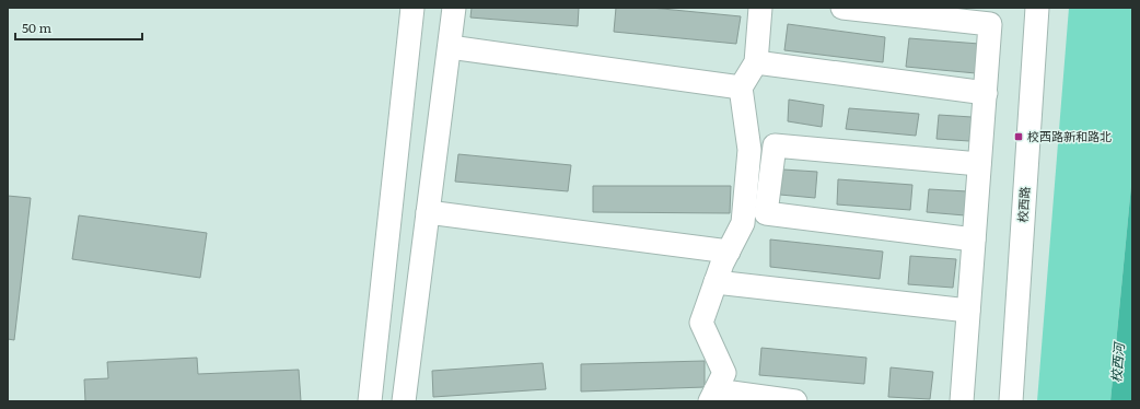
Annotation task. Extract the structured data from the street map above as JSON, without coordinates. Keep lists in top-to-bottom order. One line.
{"streets":{"street":["校西路"]},"water":["校西河"],"places":{"transit":["校西路新和路北"]},"scale_bar":"50 m"}
